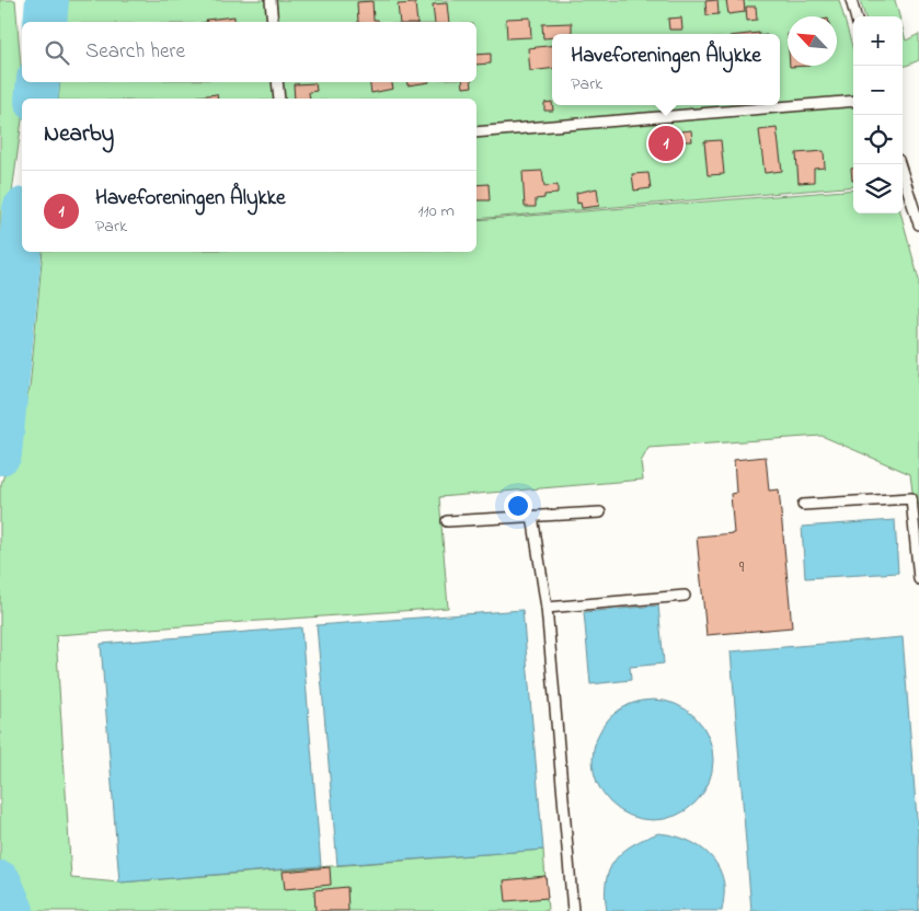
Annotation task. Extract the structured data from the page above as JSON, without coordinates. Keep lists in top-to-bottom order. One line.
{"house_numbers":["9"],"north":"top left","page":{"map_buttons":["+","−"],"search":"Search here","popup":["Haveforeningen Ålykke","Park"],"heading":"Nearby","pins":"1","list":[{"mark":"1","name":"Haveforeningen Ålykke","note":"Park","value":"110 m"}]}}
